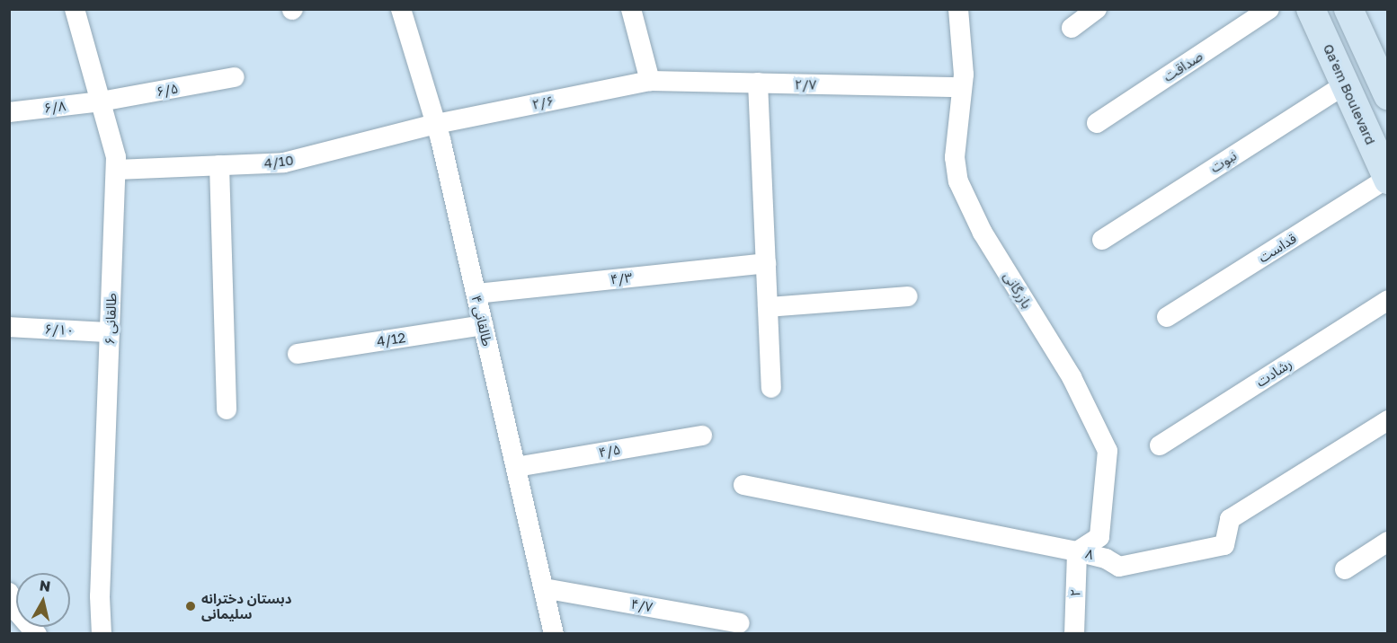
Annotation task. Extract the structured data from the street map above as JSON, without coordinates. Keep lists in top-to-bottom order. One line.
{"streets":{"main road":["Qa'em Boulevard"],"street":["صداقت","۲/۷","۶/۵","۲/۶","۶/۸","4/10","نبوت","قداست","۴/۳","بازرگانی","طالقانی ۶","طالقانی ۴","۶/۱۰","4/12","رشادت","۴/۵","۸","۲","۴/۷"]},"crossings":[["۲/۷","۲/۶"],["۲/۷","بازرگانی"],["۶/۵","۶/۸"],["۶/۵","طالقانی ۶"],["Qa'em Boulevard","نبوت"],["Qa'em Boulevard","قداست"],["۲/۶","4/10"],["۲/۶","طالقانی ۴"],["۶/۸","طالقانی ۶"],["4/10","طالقانی ۶"],["4/10","طالقانی ۴"],["۴/۳","طالقانی ۴"],["بازرگانی","۸"],["بازرگانی","۲"],["طالقانی ۶","۶/۱۰"],["طالقانی ۴","4/12"],["طالقانی ۴","۴/۵"],["طالقانی ۴","۴/۷"],["۸","۲"]],"places":["دبستان دخترانه سلیمانی"],"north":"top"}
